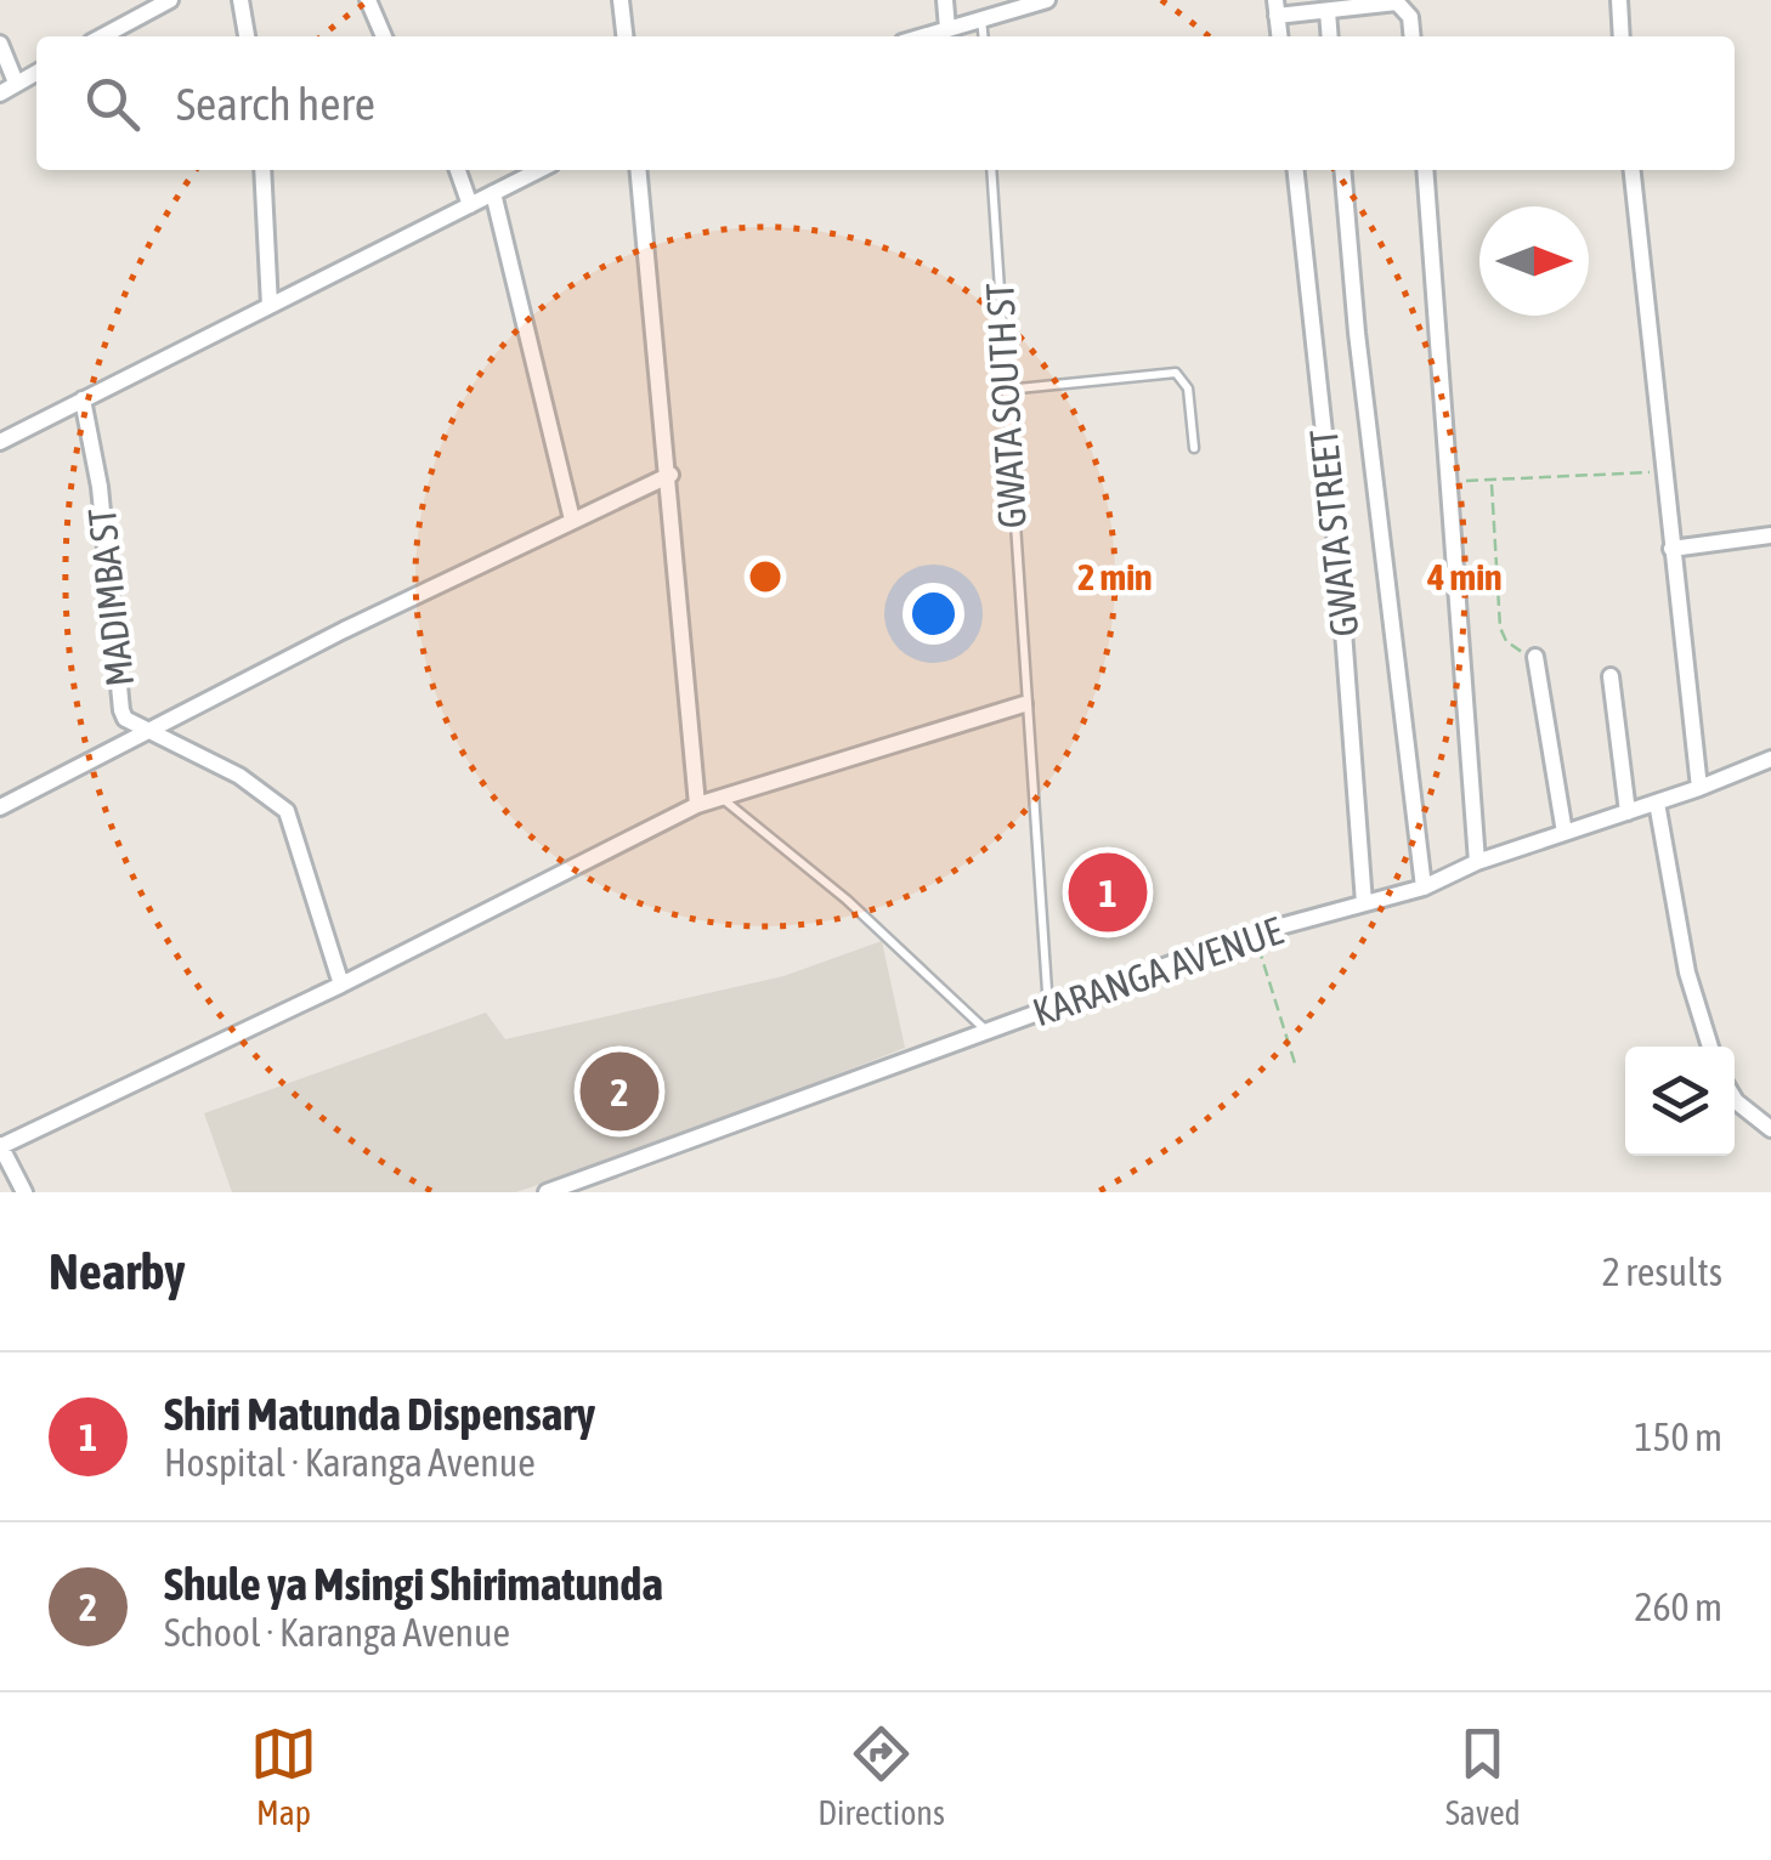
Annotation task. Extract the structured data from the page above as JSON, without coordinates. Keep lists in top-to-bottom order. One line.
{"streets":{"street":["GWATA STREET","MADIMBA ST","KARANGA AVENUE"],"lane":["GWATA SOUTH ST"]},"crossings":[["GWATA SOUTH ST","KARANGA AVENUE"],["GWATA STREET","KARANGA AVENUE"]],"north":"right","page":{"search":"Search here","pins":["1","2"],"heading":["Nearby","2 results"],"list":[{"mark":"1","name":"Shiri Matunda Dispensary","note":"Hospital · Karanga Avenue","value":"150 m"},{"mark":"2","name":"Shule ya Msingi Shirimatunda","note":"School · Karanga Avenue","value":"260 m"}],"nav":["Map","Directions","Saved"]},"rings":["2 min","4 min"]}
